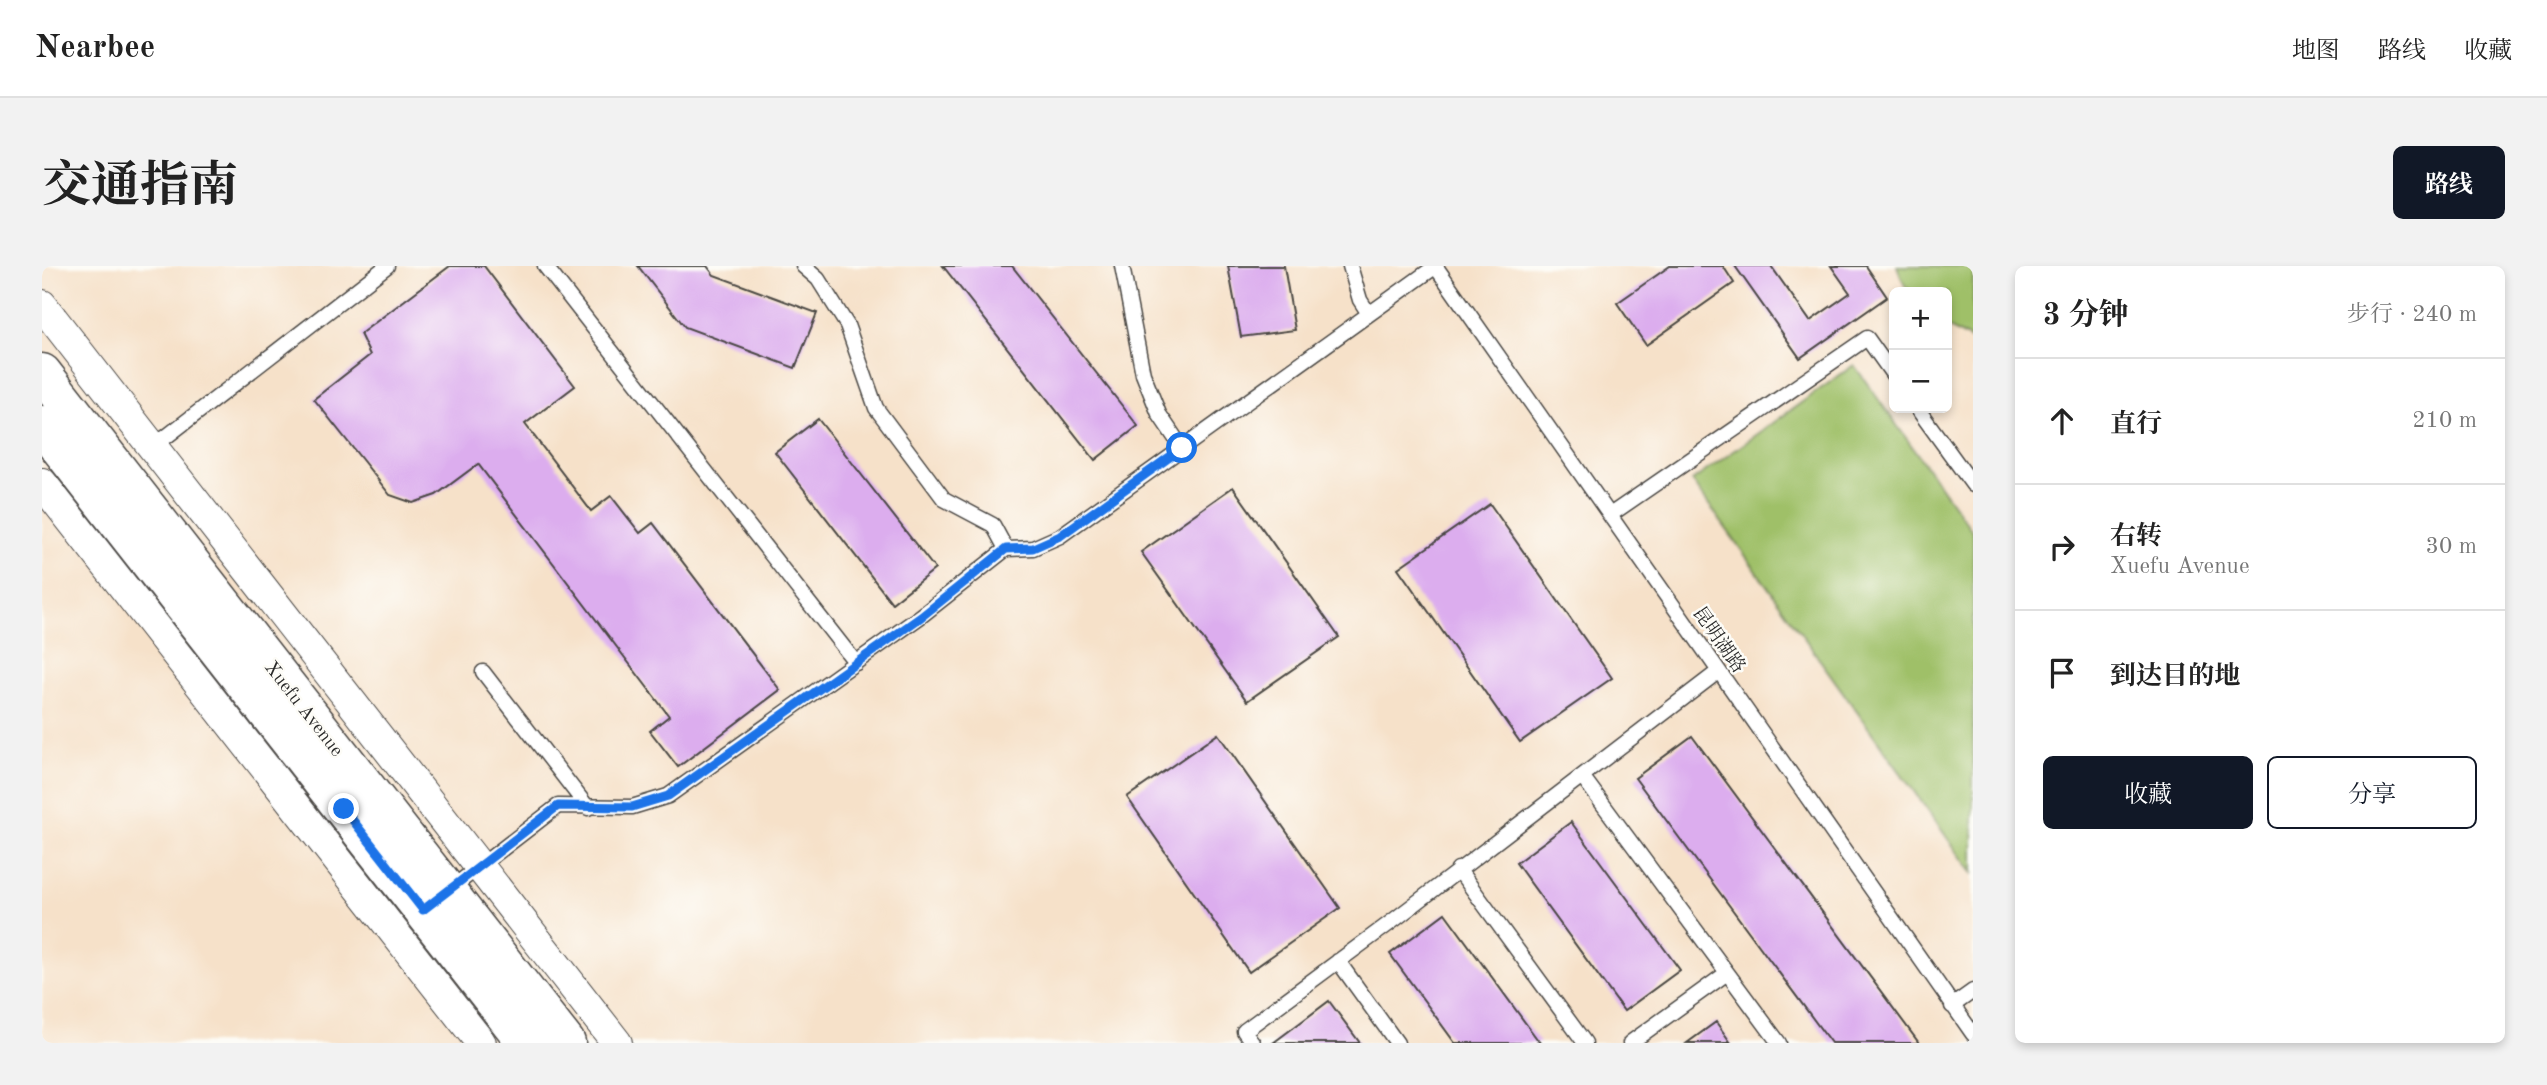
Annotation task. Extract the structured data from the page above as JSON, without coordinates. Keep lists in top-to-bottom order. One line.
{"streets":{"main road":["Xuefu Avenue"],"lane":["昆明湖路"]},"page":{"header":"Nearbee","nav":["地图","路线","收藏"],"title":"交通指南","buttons":["路线",["收藏","分享"]],"heading":["3 分钟","步行 · 240 m"],"map_buttons":["+","−"],"list":[["直行","210 m"],["右转","Xuefu Avenue","30 m"],"到达目的地"]}}
